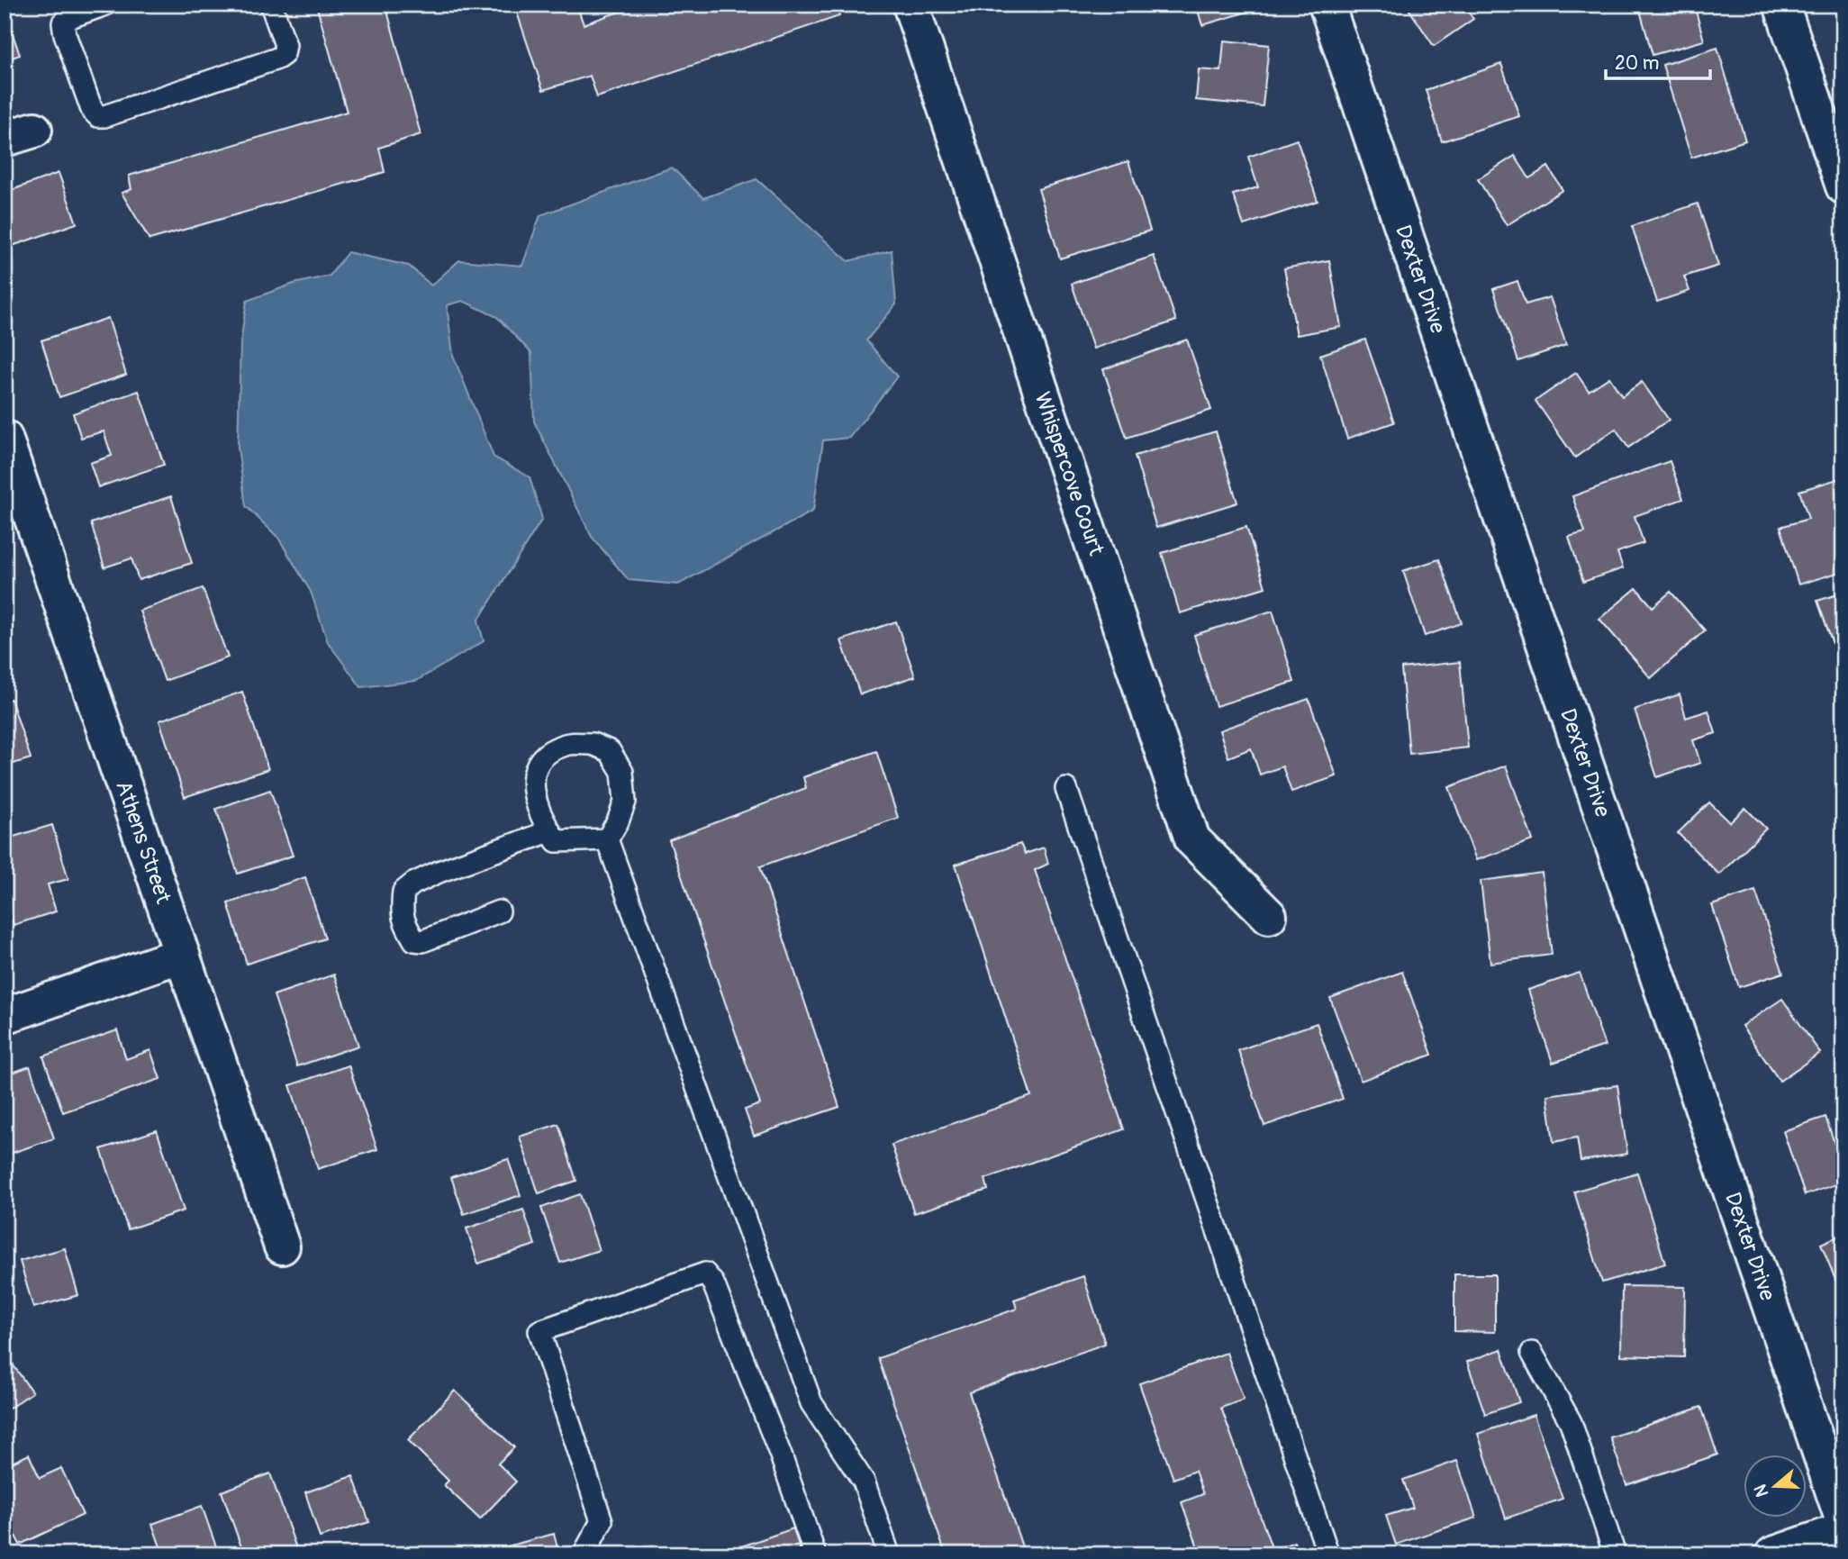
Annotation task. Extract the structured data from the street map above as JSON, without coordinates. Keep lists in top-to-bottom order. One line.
{"streets":{"street":["Dexter Drive","Whispercove Court","Athens Street"]},"scale_bar":"20 m","north":"left"}
